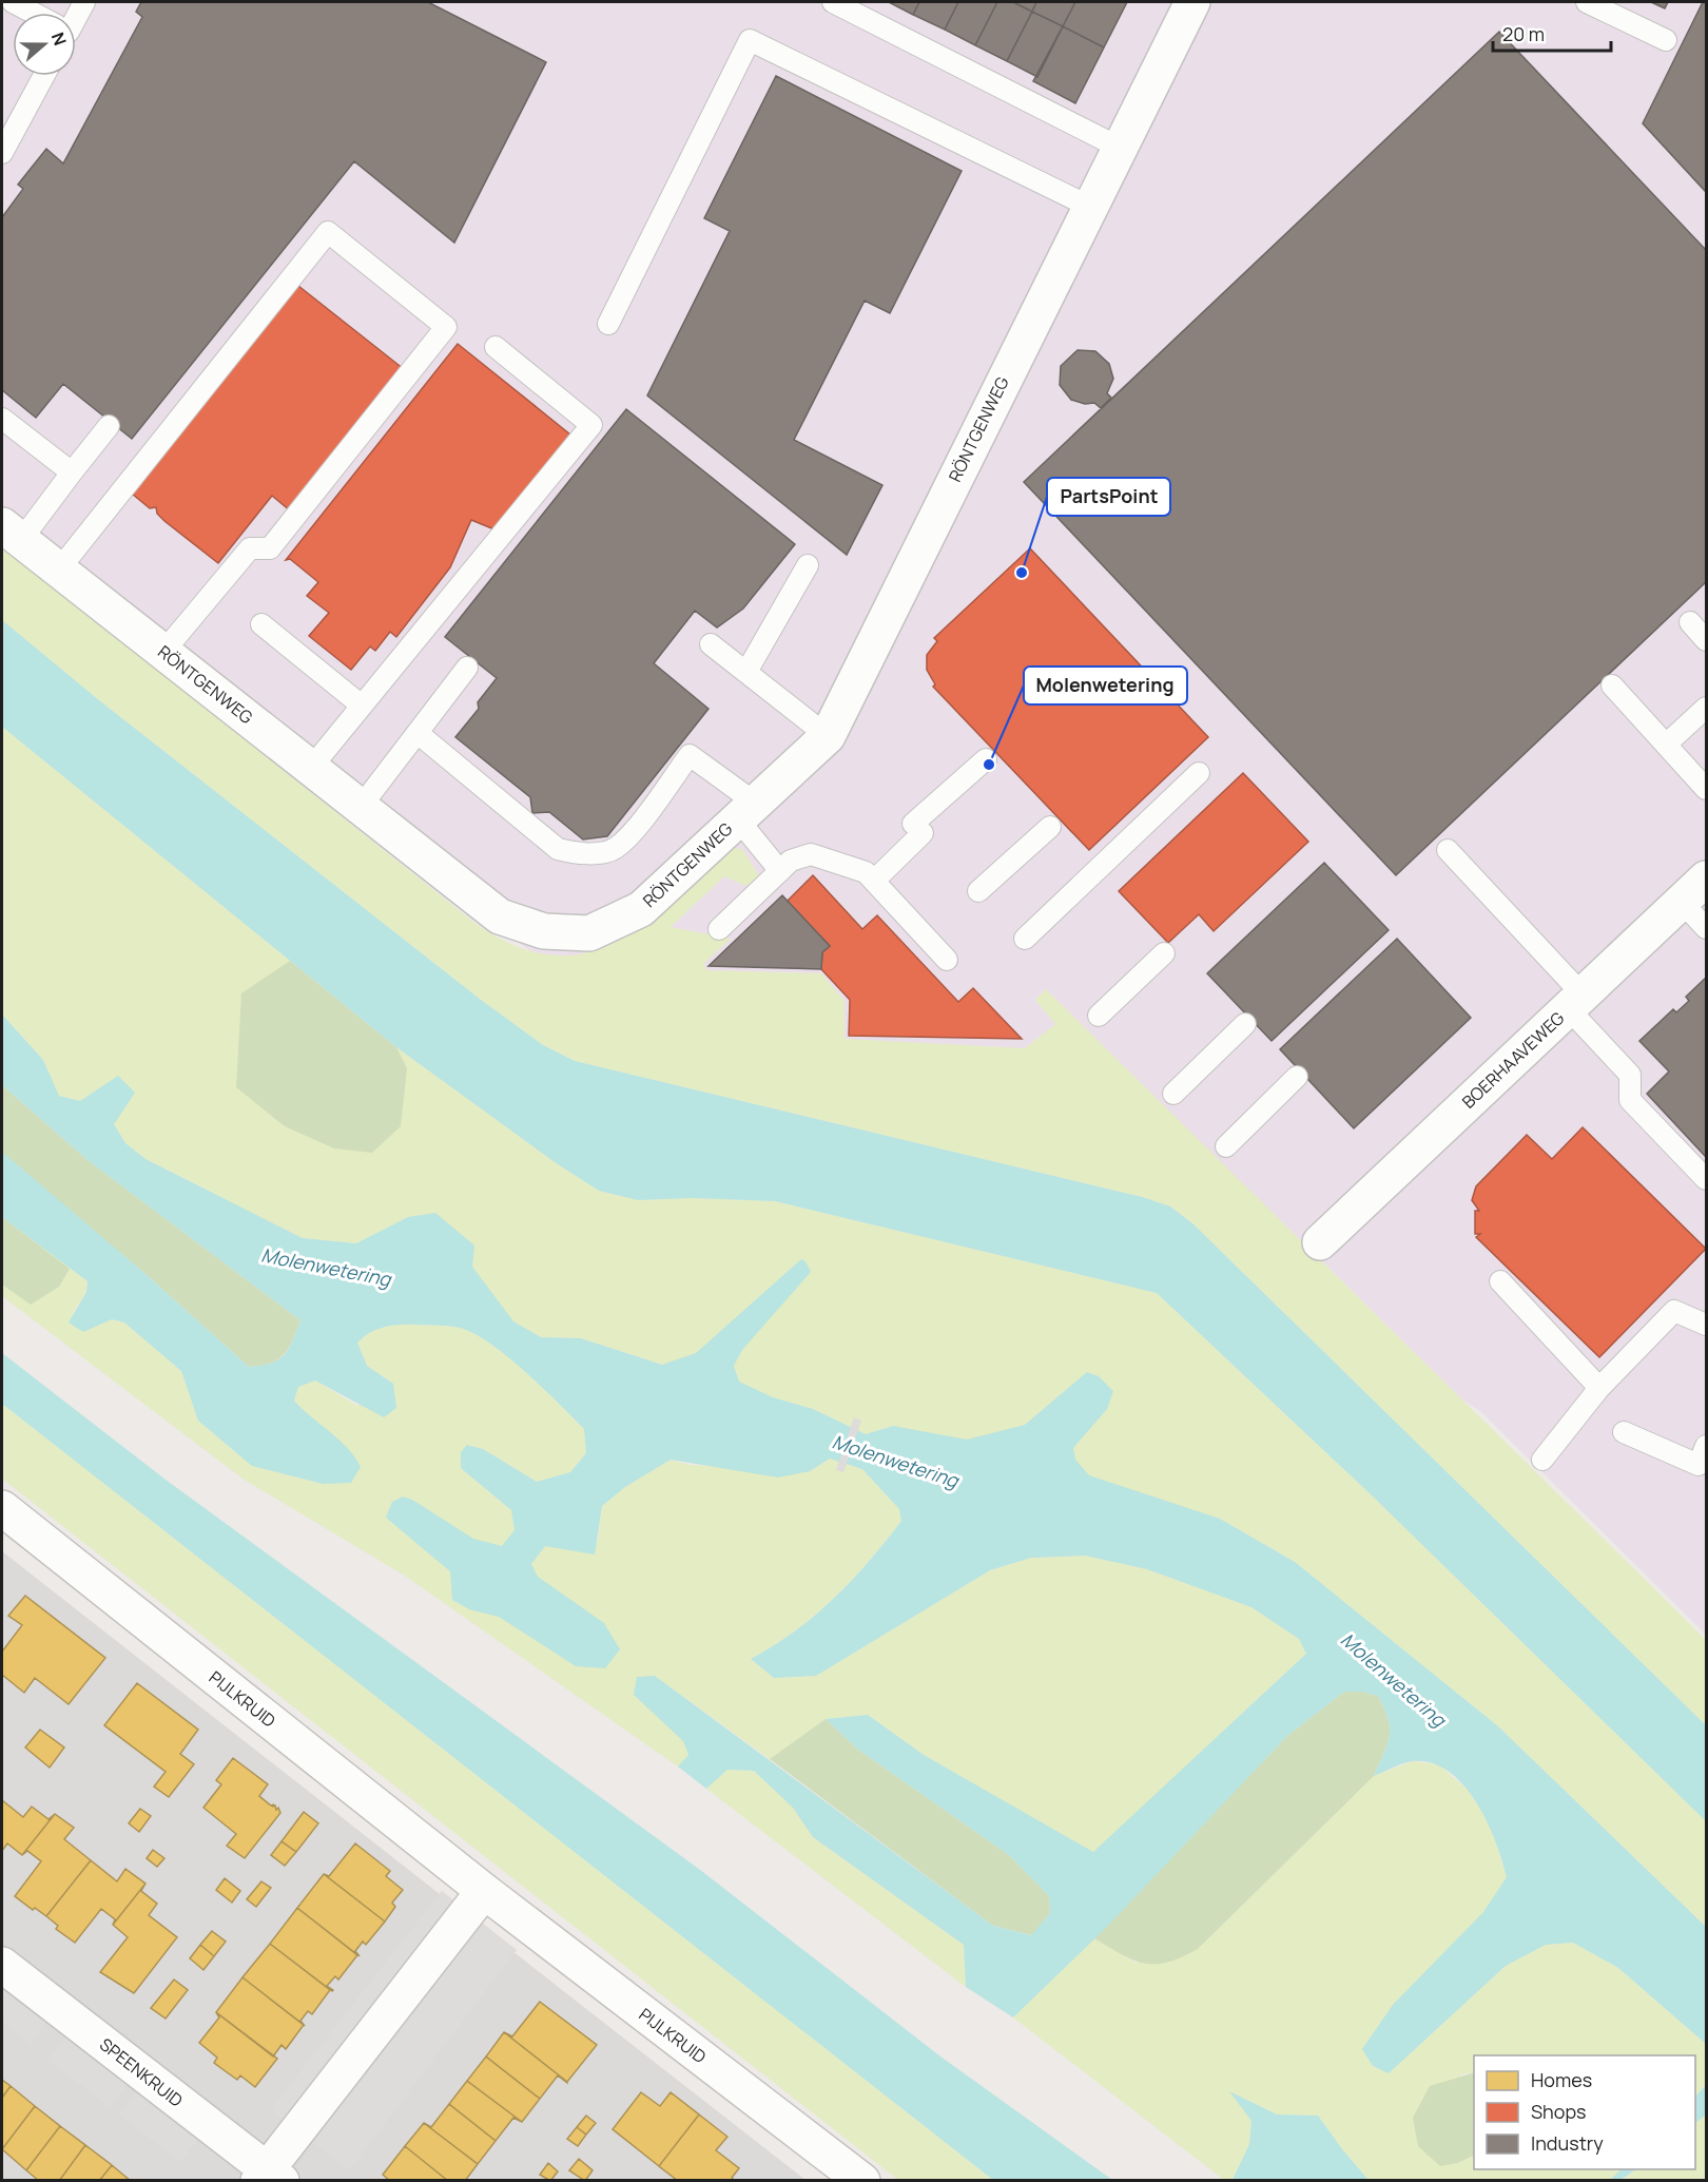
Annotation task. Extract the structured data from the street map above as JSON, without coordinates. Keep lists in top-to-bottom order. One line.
{"streets":{"street":["RÖNTGENWEG","BOERHAAVEWEG","PIJLKRUID","SPEENKRUID"]},"water":["Molenwetering"],"places":["PartsPoint","Molenwetering"],"legend":["Homes","Shops","Industry"],"scale_bar":"20 m","north":"right"}
